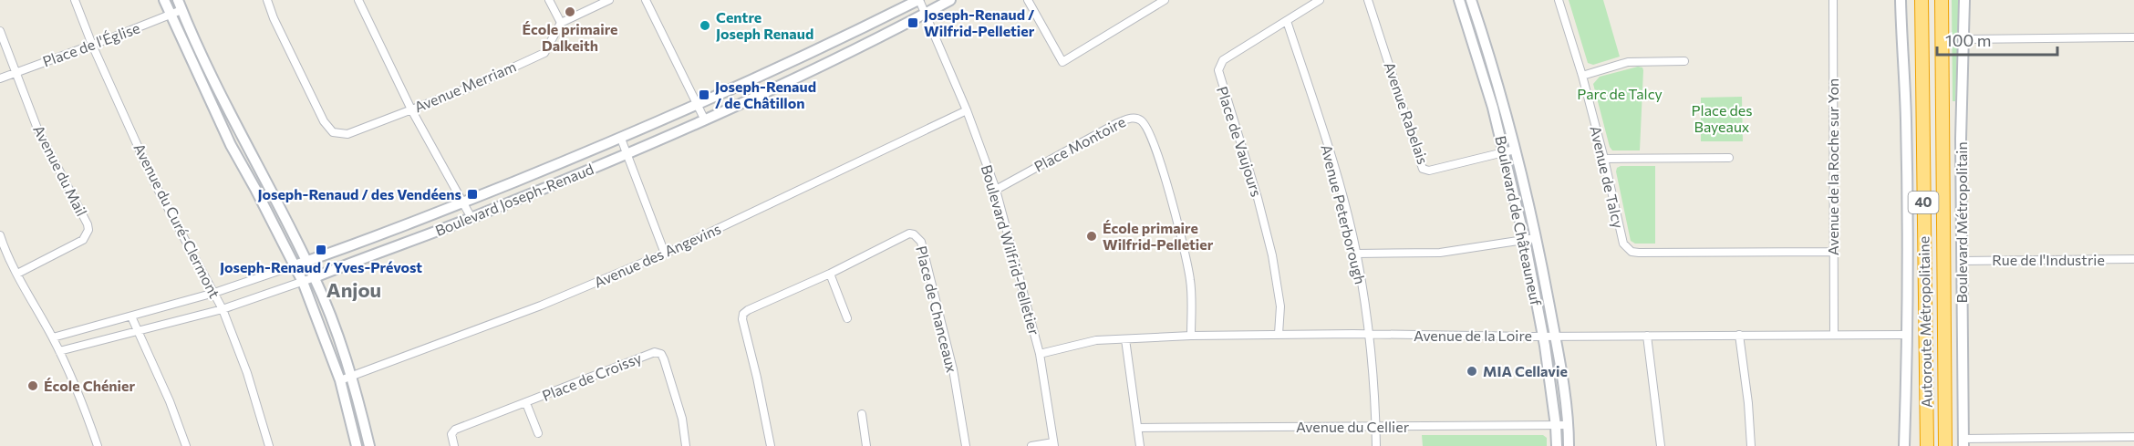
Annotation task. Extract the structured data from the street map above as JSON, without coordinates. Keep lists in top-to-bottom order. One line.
{"streets":{"highway":["40","Autoroute Métropolitaine"],"street":["Place de l'Église","Avenue Merriam","Avenue Rabelais","Place de Vaujours","Place Montoire","Avenue de la Roche sur Yon","Avenue du Mail","Avenue de Talcy","Boulevard Joseph-Renaud","Avenue Peterborough","Avenue du Curé-Clermont","Boulevard de Châteauneuf","Boulevard Métropolitain","Boulevard Wilfrid-Pelletier","Avenue des Angevins","Rue de l'Industrie","Place de Chanceaux","Avenue de la Loire","Place de Croissy","Avenue du Cellier"]},"crossings":[["Place de l'Église","Avenue du Mail"],["Place de l'Église","Avenue du Curé-Clermont"],["Avenue Rabelais","Boulevard de Châteauneuf"],["Place de Vaujours","Avenue Peterborough"],["Place de Vaujours","Avenue de la Loire"],["Place Montoire","Boulevard Wilfrid-Pelletier"],["Place Montoire","Avenue de la Loire"],["Avenue de la Roche sur Yon","Avenue de Talcy"],["Avenue de la Roche sur Yon","Avenue de la Loire"],["Boulevard Joseph-Renaud","Avenue du Curé-Clermont"],["Boulevard Joseph-Renaud","Boulevard Wilfrid-Pelletier"],["Avenue Peterborough","Avenue de la Loire"],["Avenue Peterborough","Avenue du Cellier"],["Boulevard de Châteauneuf","Avenue de la Loire"],["Boulevard de Châteauneuf","Avenue du Cellier"],["Boulevard Métropolitain","Rue de l'Industrie"],["Boulevard Wilfrid-Pelletier","Avenue des Angevins"],["Boulevard Wilfrid-Pelletier","Avenue de la Loire"]],"districts":["Anjou"],"parks":["Parc de Talcy","Place des Bayeaux"],"places":{"other":["École primaire Dalkeith","Centre Joseph Renaud","École primaire Wilfrid-Pelletier","MIA Cellavie","École Chénier"],"transit":["Joseph-Renaud / Wilfrid-Pelletier","Joseph-Renaud / de Châtillon","Joseph-Renaud / des Vendéens","Joseph-Renaud / Yves-Prévost"]},"scale_bar":"100 m"}
